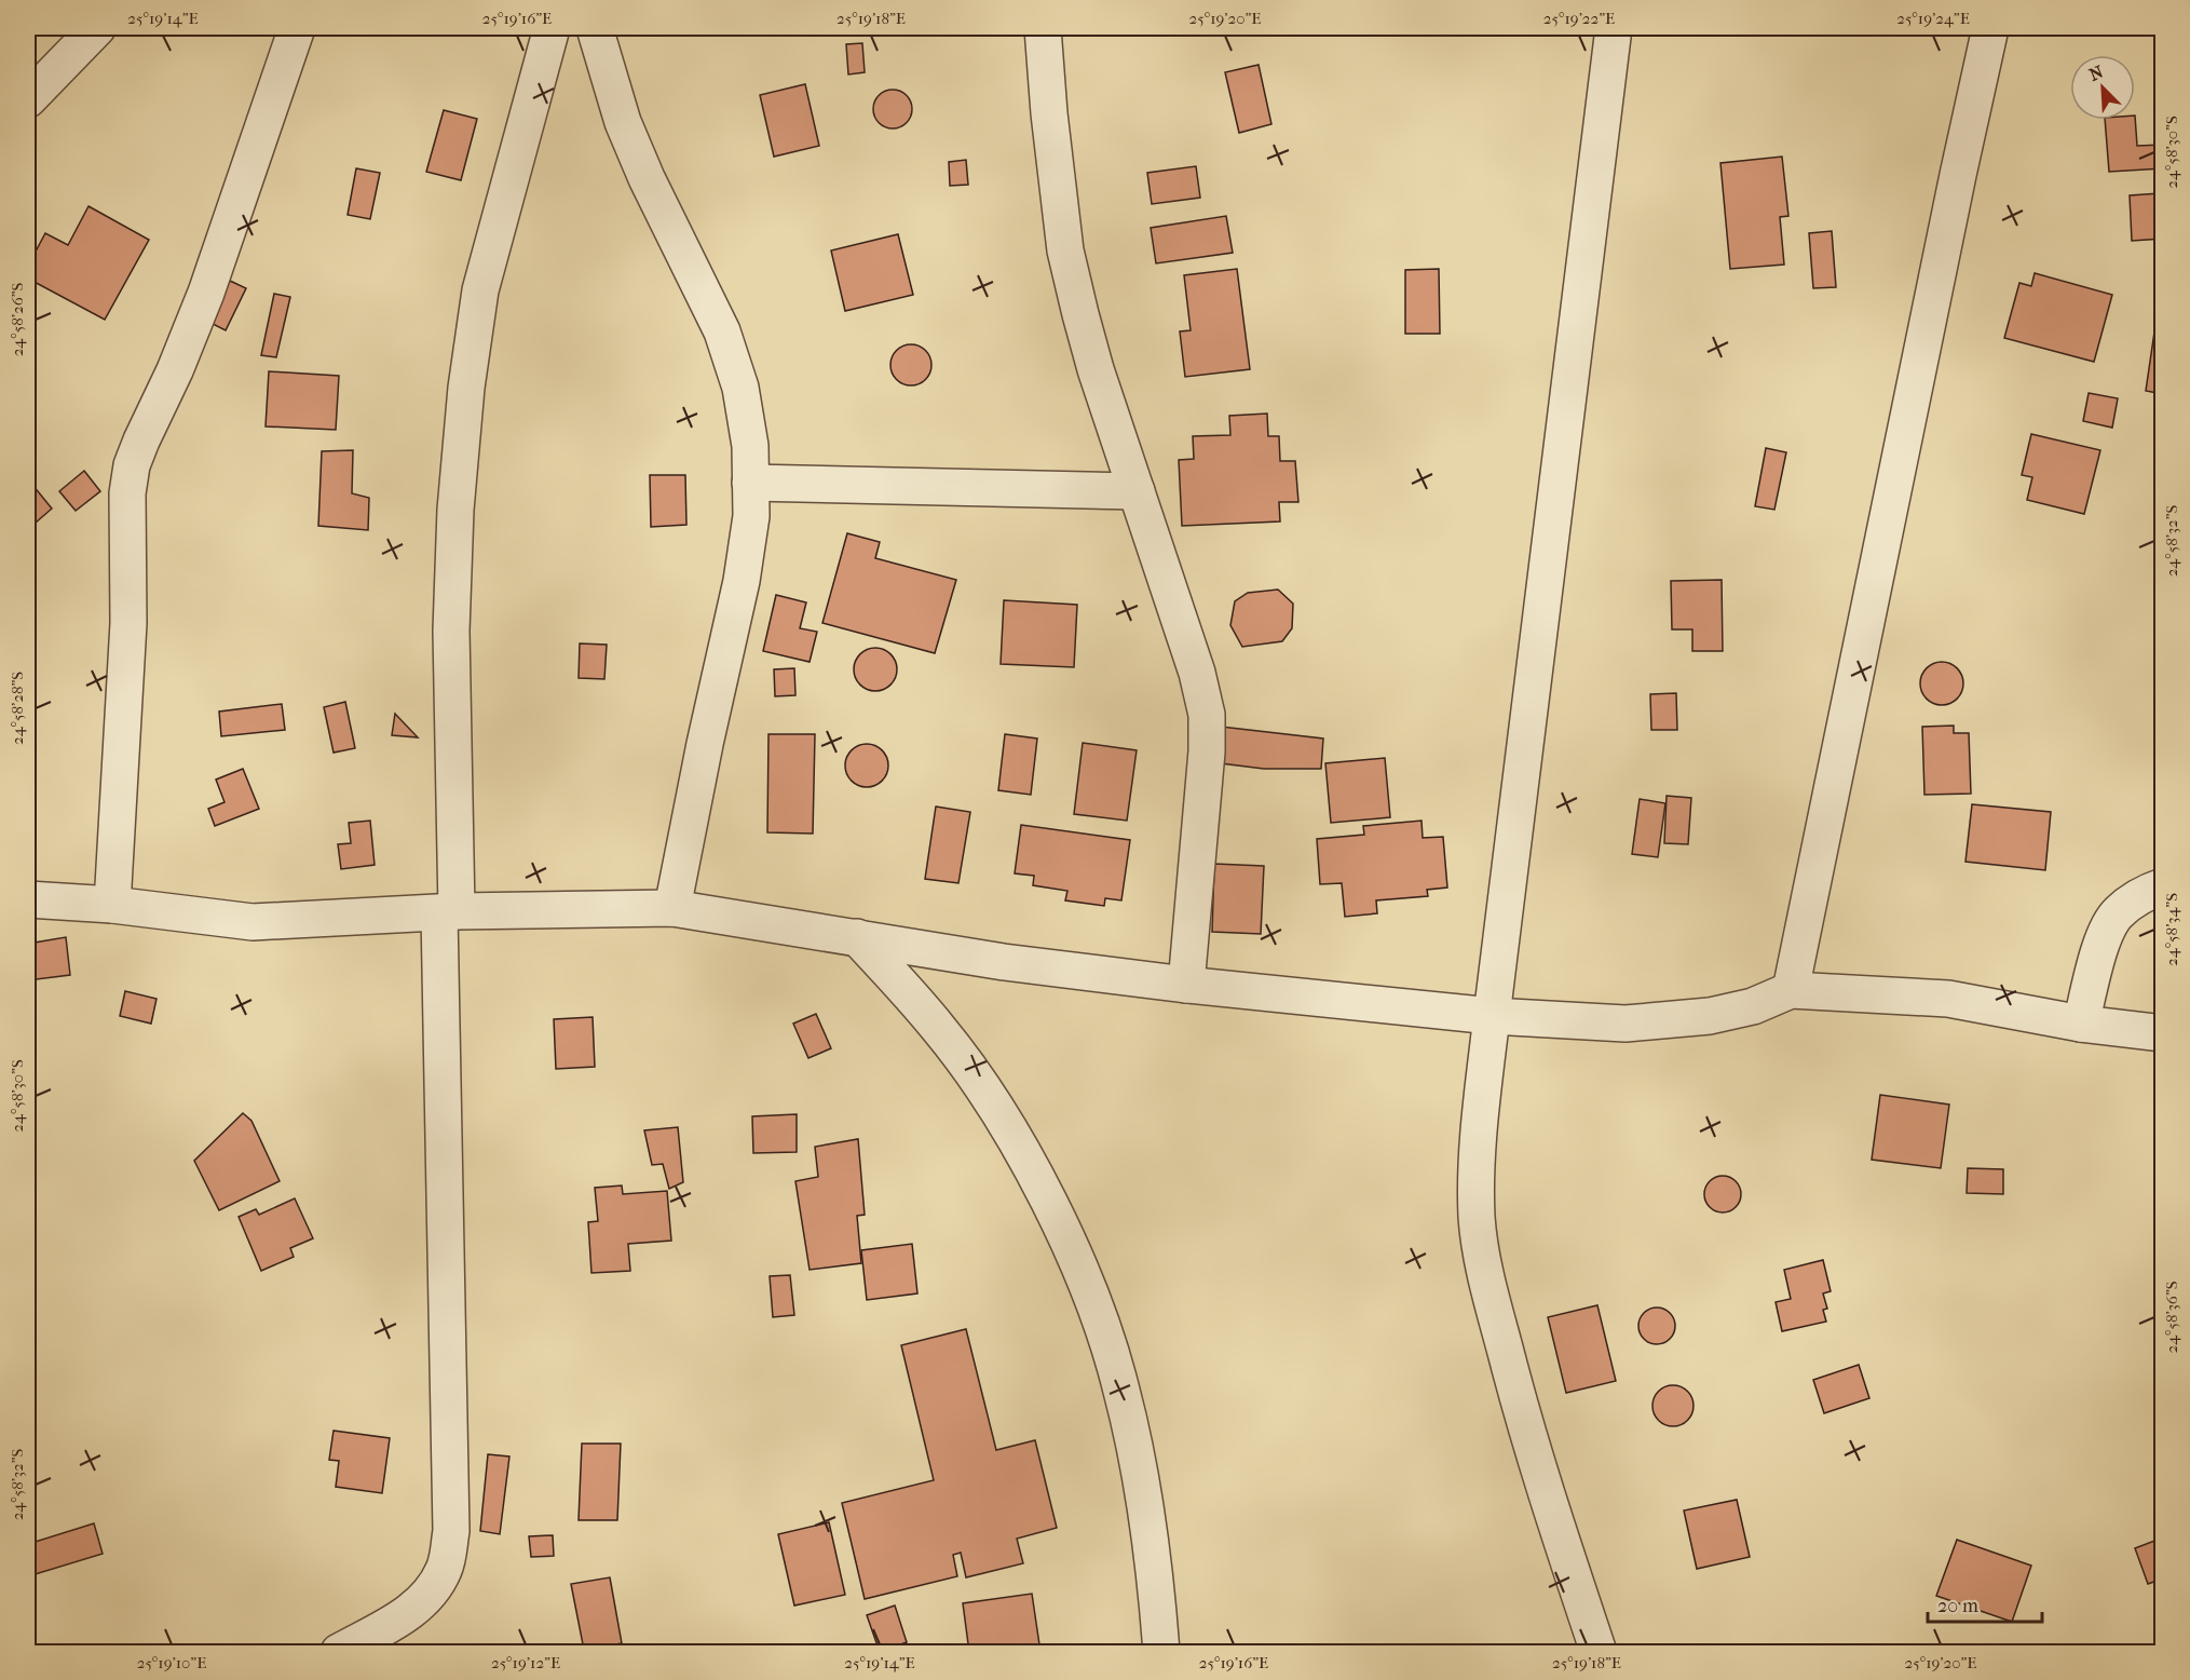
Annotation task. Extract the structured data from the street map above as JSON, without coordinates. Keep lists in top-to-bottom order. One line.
{"scale_bar":"20 m","north":"top left","coordinates":["25°19'14\"E","25°19'16\"E","25°19'18\"E","25°19'20\"E","25°19'22\"E","25°19'24\"E","24°58'30\"S","24°58'26\"S","24°58'32\"S","24°58'28\"S","24°58'34\"S","24°58'36\"S","25°19'10\"E","25°19'12\"E"]}
